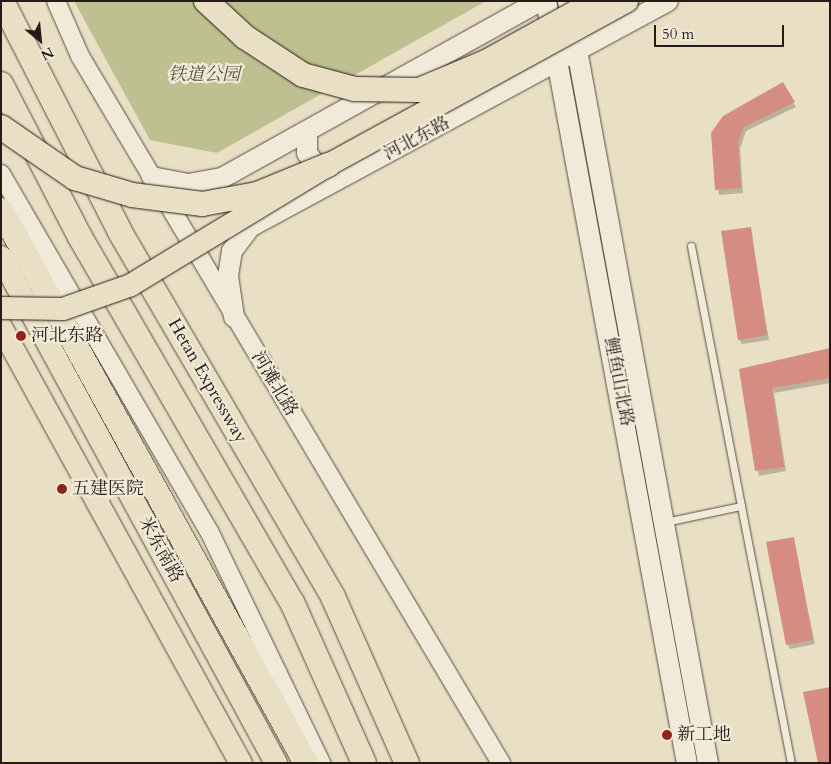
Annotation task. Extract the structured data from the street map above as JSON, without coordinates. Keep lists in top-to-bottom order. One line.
{"streets":{"highway":["Hetan Expressway"],"main road":["河北东路","鲤鱼山北路","米东南路"],"street":["河滩北路"]},"crossings":[["河北东路","鲤鱼山北路"],["河北东路","河滩北路"]],"parks":["铁道公园"],"places":["河北东路","五建医院","新工地"],"scale_bar":"50 m","north":"bottom right"}
